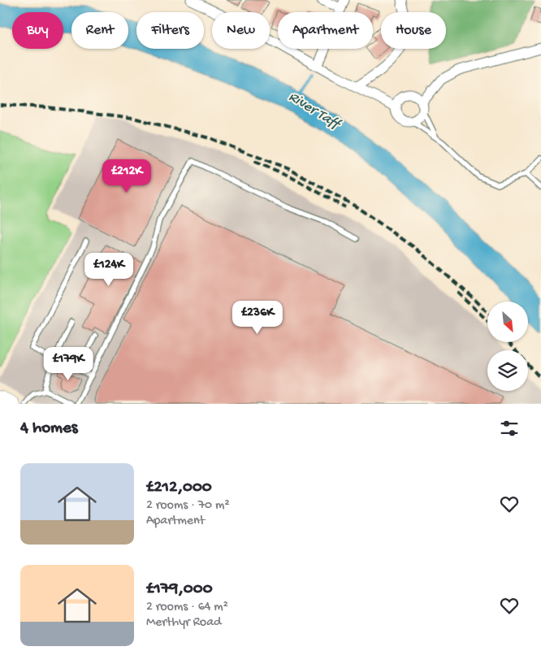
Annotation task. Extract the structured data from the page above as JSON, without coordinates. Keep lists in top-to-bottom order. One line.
{"water":["River Taff"],"north":"bottom right","page":{"chip":["Buy","Rent","Filters","New","Apartment","House"],"price":["£212K","£124K","£236K","£179K"],"heading":"4 homes","list":[{"name":"£212,000","note":"2 rooms · 70 m² · Apartment"},{"name":"£179,000","note":"2 rooms · 64 m² · Merthyr Road"}]}}
